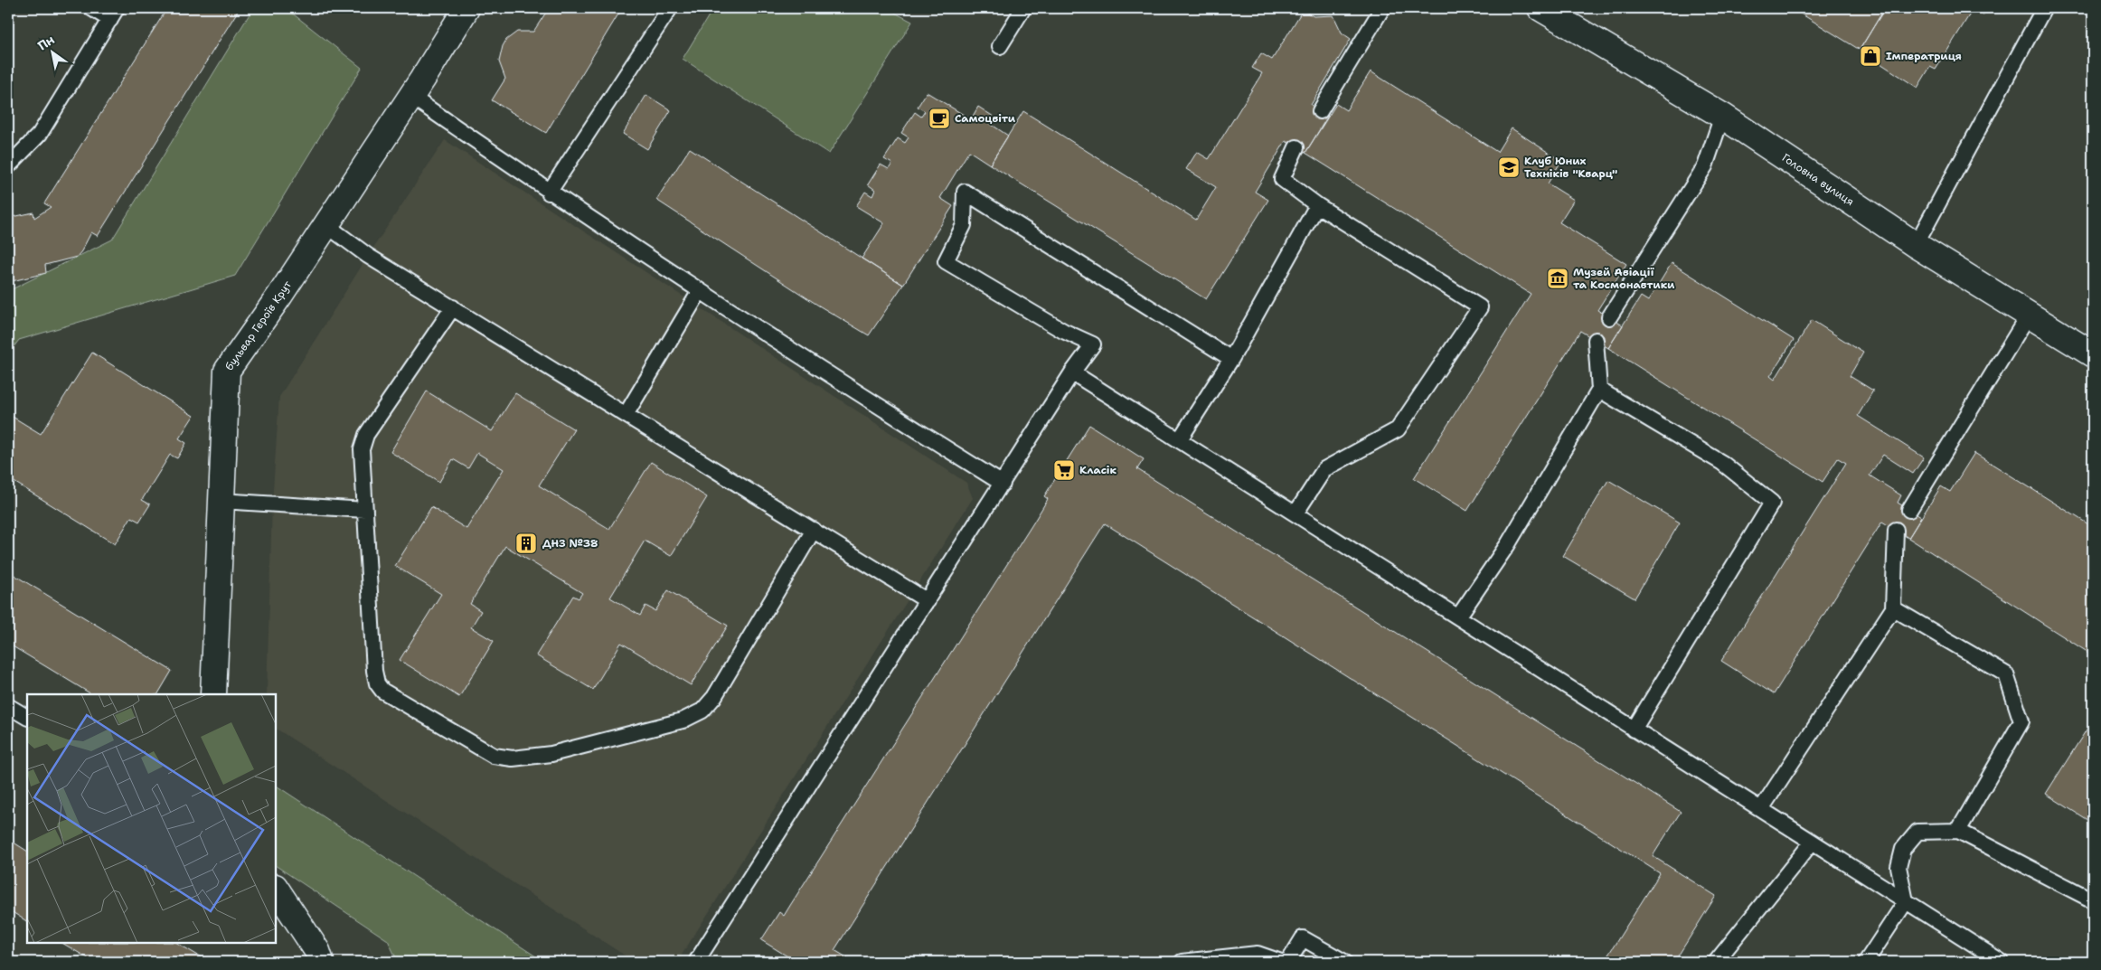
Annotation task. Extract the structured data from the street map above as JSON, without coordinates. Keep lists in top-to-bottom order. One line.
{"streets":{"street":["Головна вулиця","бульвар Героїв Крут"]},"places":{"shop":["Імператриця"],"cafe":["Самоцвіти"],"school or university":["Клуб Юних Техніків \"Кварц\""],"museum":["Музей Авіації та Космонавтики"],"supermarket":["Класік"],"building":["ДНЗ №38"]},"north":"top left"}
